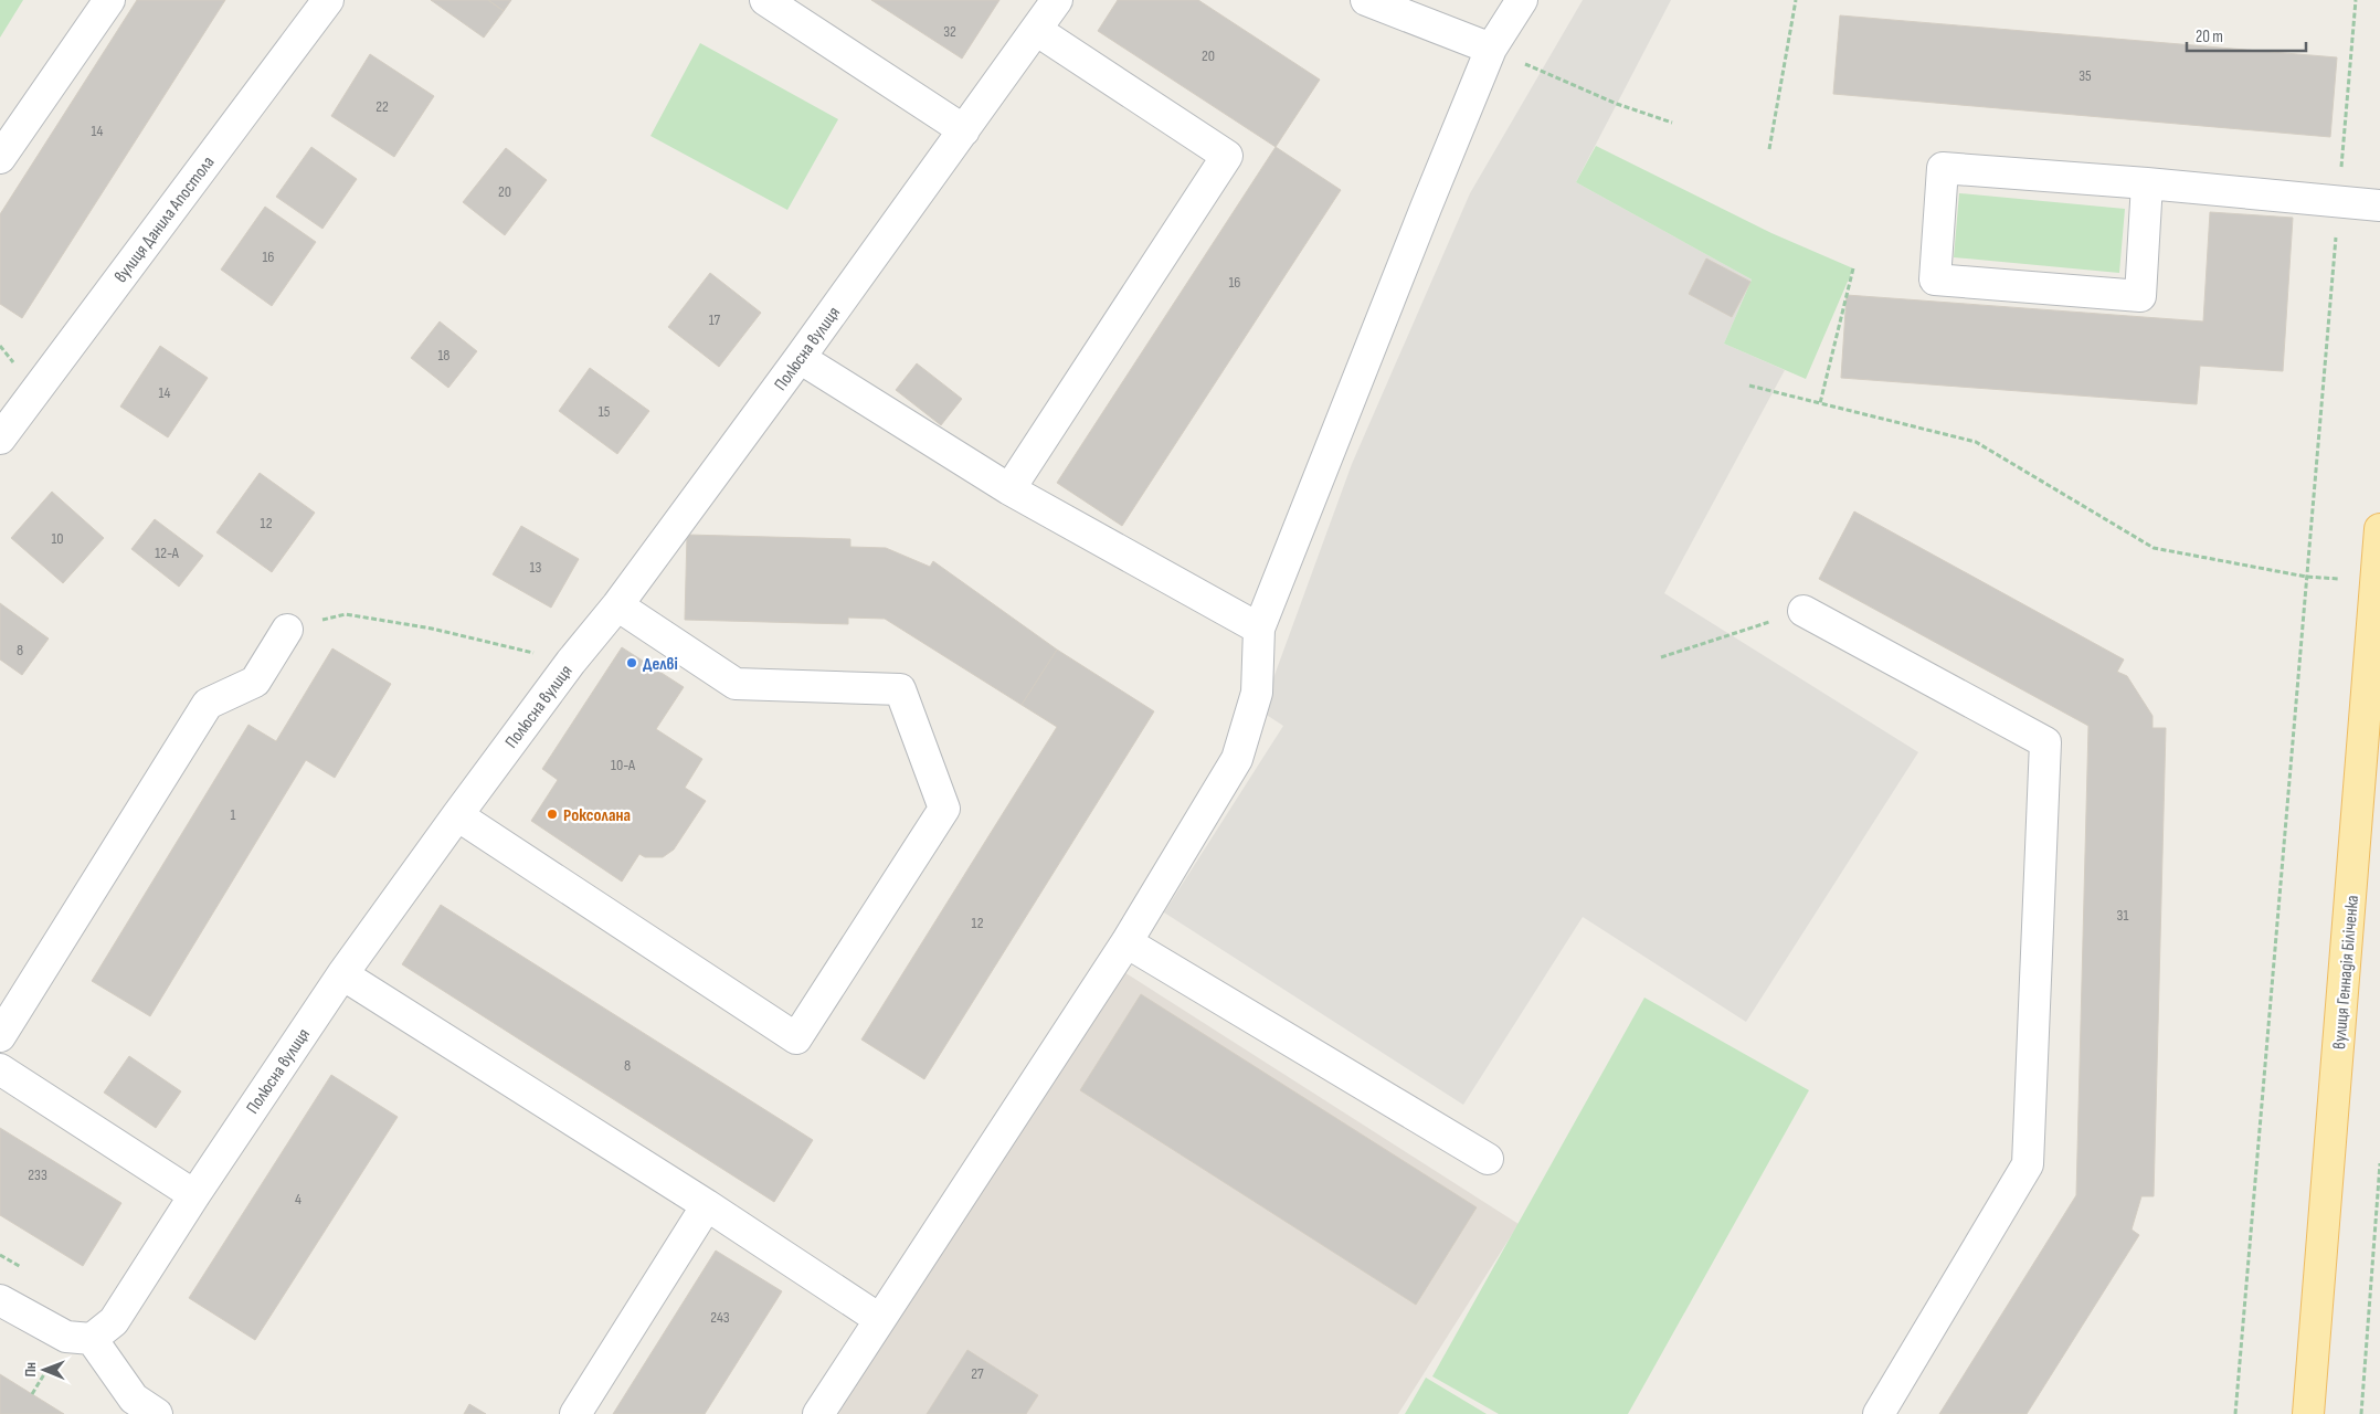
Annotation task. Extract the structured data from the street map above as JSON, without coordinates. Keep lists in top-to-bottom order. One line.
{"streets":{"main road":["вулиця Геннадія Біліченка"],"street":["вулиця Данила Апостола","Полюсна вулиця"]},"places":["Делві","Роксолана"],"house_numbers":["32","20","35","22","14","20","16","16","17","18","14","15","12","10","12-А","13","8","10-А","1","31","12","8","233","4","243","27"],"scale_bar":"20 m","north":"left"}
